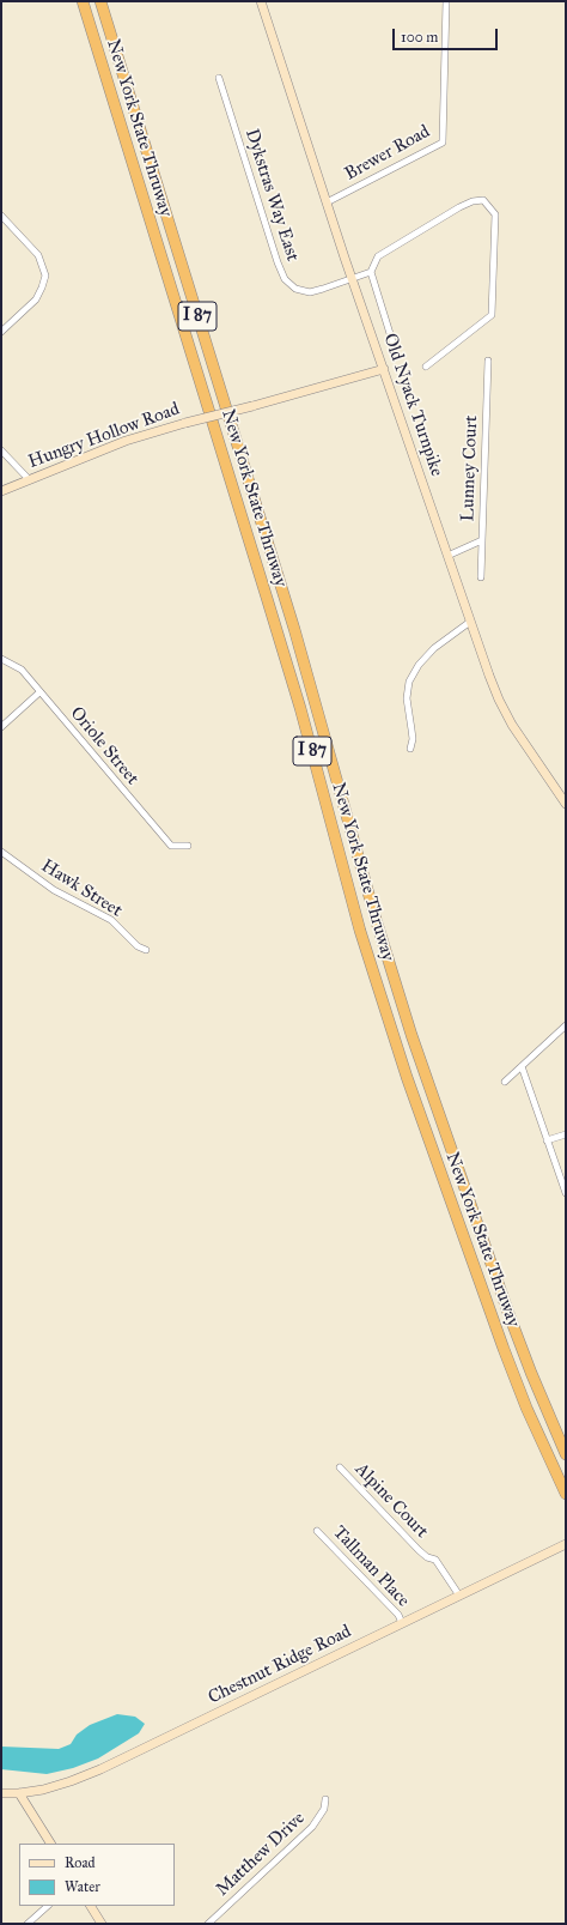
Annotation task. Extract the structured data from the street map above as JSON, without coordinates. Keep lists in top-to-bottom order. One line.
{"streets":{"highway":["New York State Thruway","I 87"],"street":["Brewer Road","Dykstras Way East","Old Nyack Turnpike","Hungry Hollow Road","Lunney Court","Oriole Street","Hawk Street","Alpine Court","Tallman Place","Chestnut Ridge Road","Matthew Drive"]},"crossings":[["Brewer Road","Old Nyack Turnpike"],["Dykstras Way East","Old Nyack Turnpike"],["Old Nyack Turnpike","Hungry Hollow Road"],["Alpine Court","Chestnut Ridge Road"],["Tallman Place","Chestnut Ridge Road"]],"legend":["Road","Water"],"scale_bar":"100 m"}
